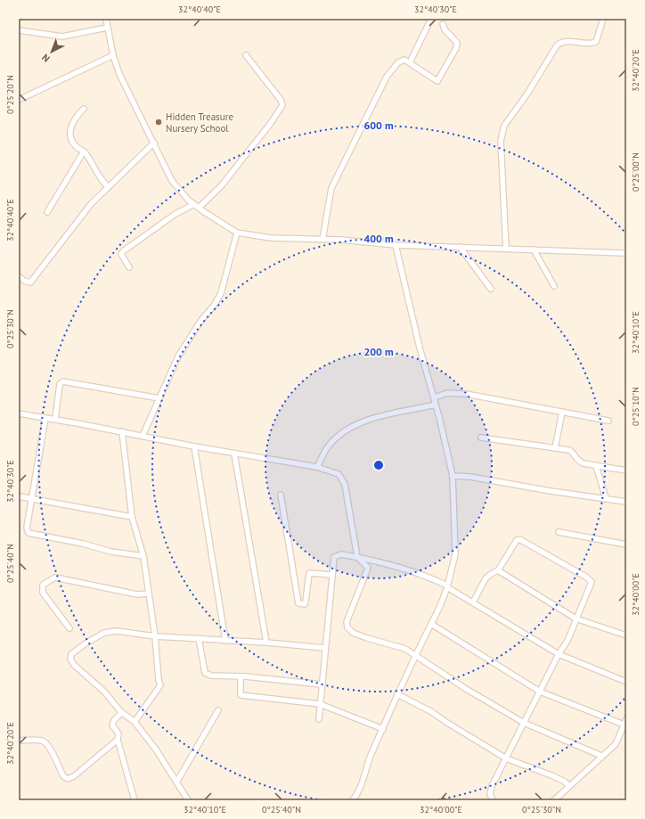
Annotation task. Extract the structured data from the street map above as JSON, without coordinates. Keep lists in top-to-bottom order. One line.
{"places":["Hidden Treasure Nursery School"],"north":"bottom left","coordinates":["32°40'40\"E","32°40'30\"E","32°40'20\"E","0°25'20\"N","0°25'00\"N","0°25'30\"N","32°40'10\"E","0°25'10\"N","0°25'40\"N","32°40'00\"E"],"rings":["600 m","400 m","200 m"]}
